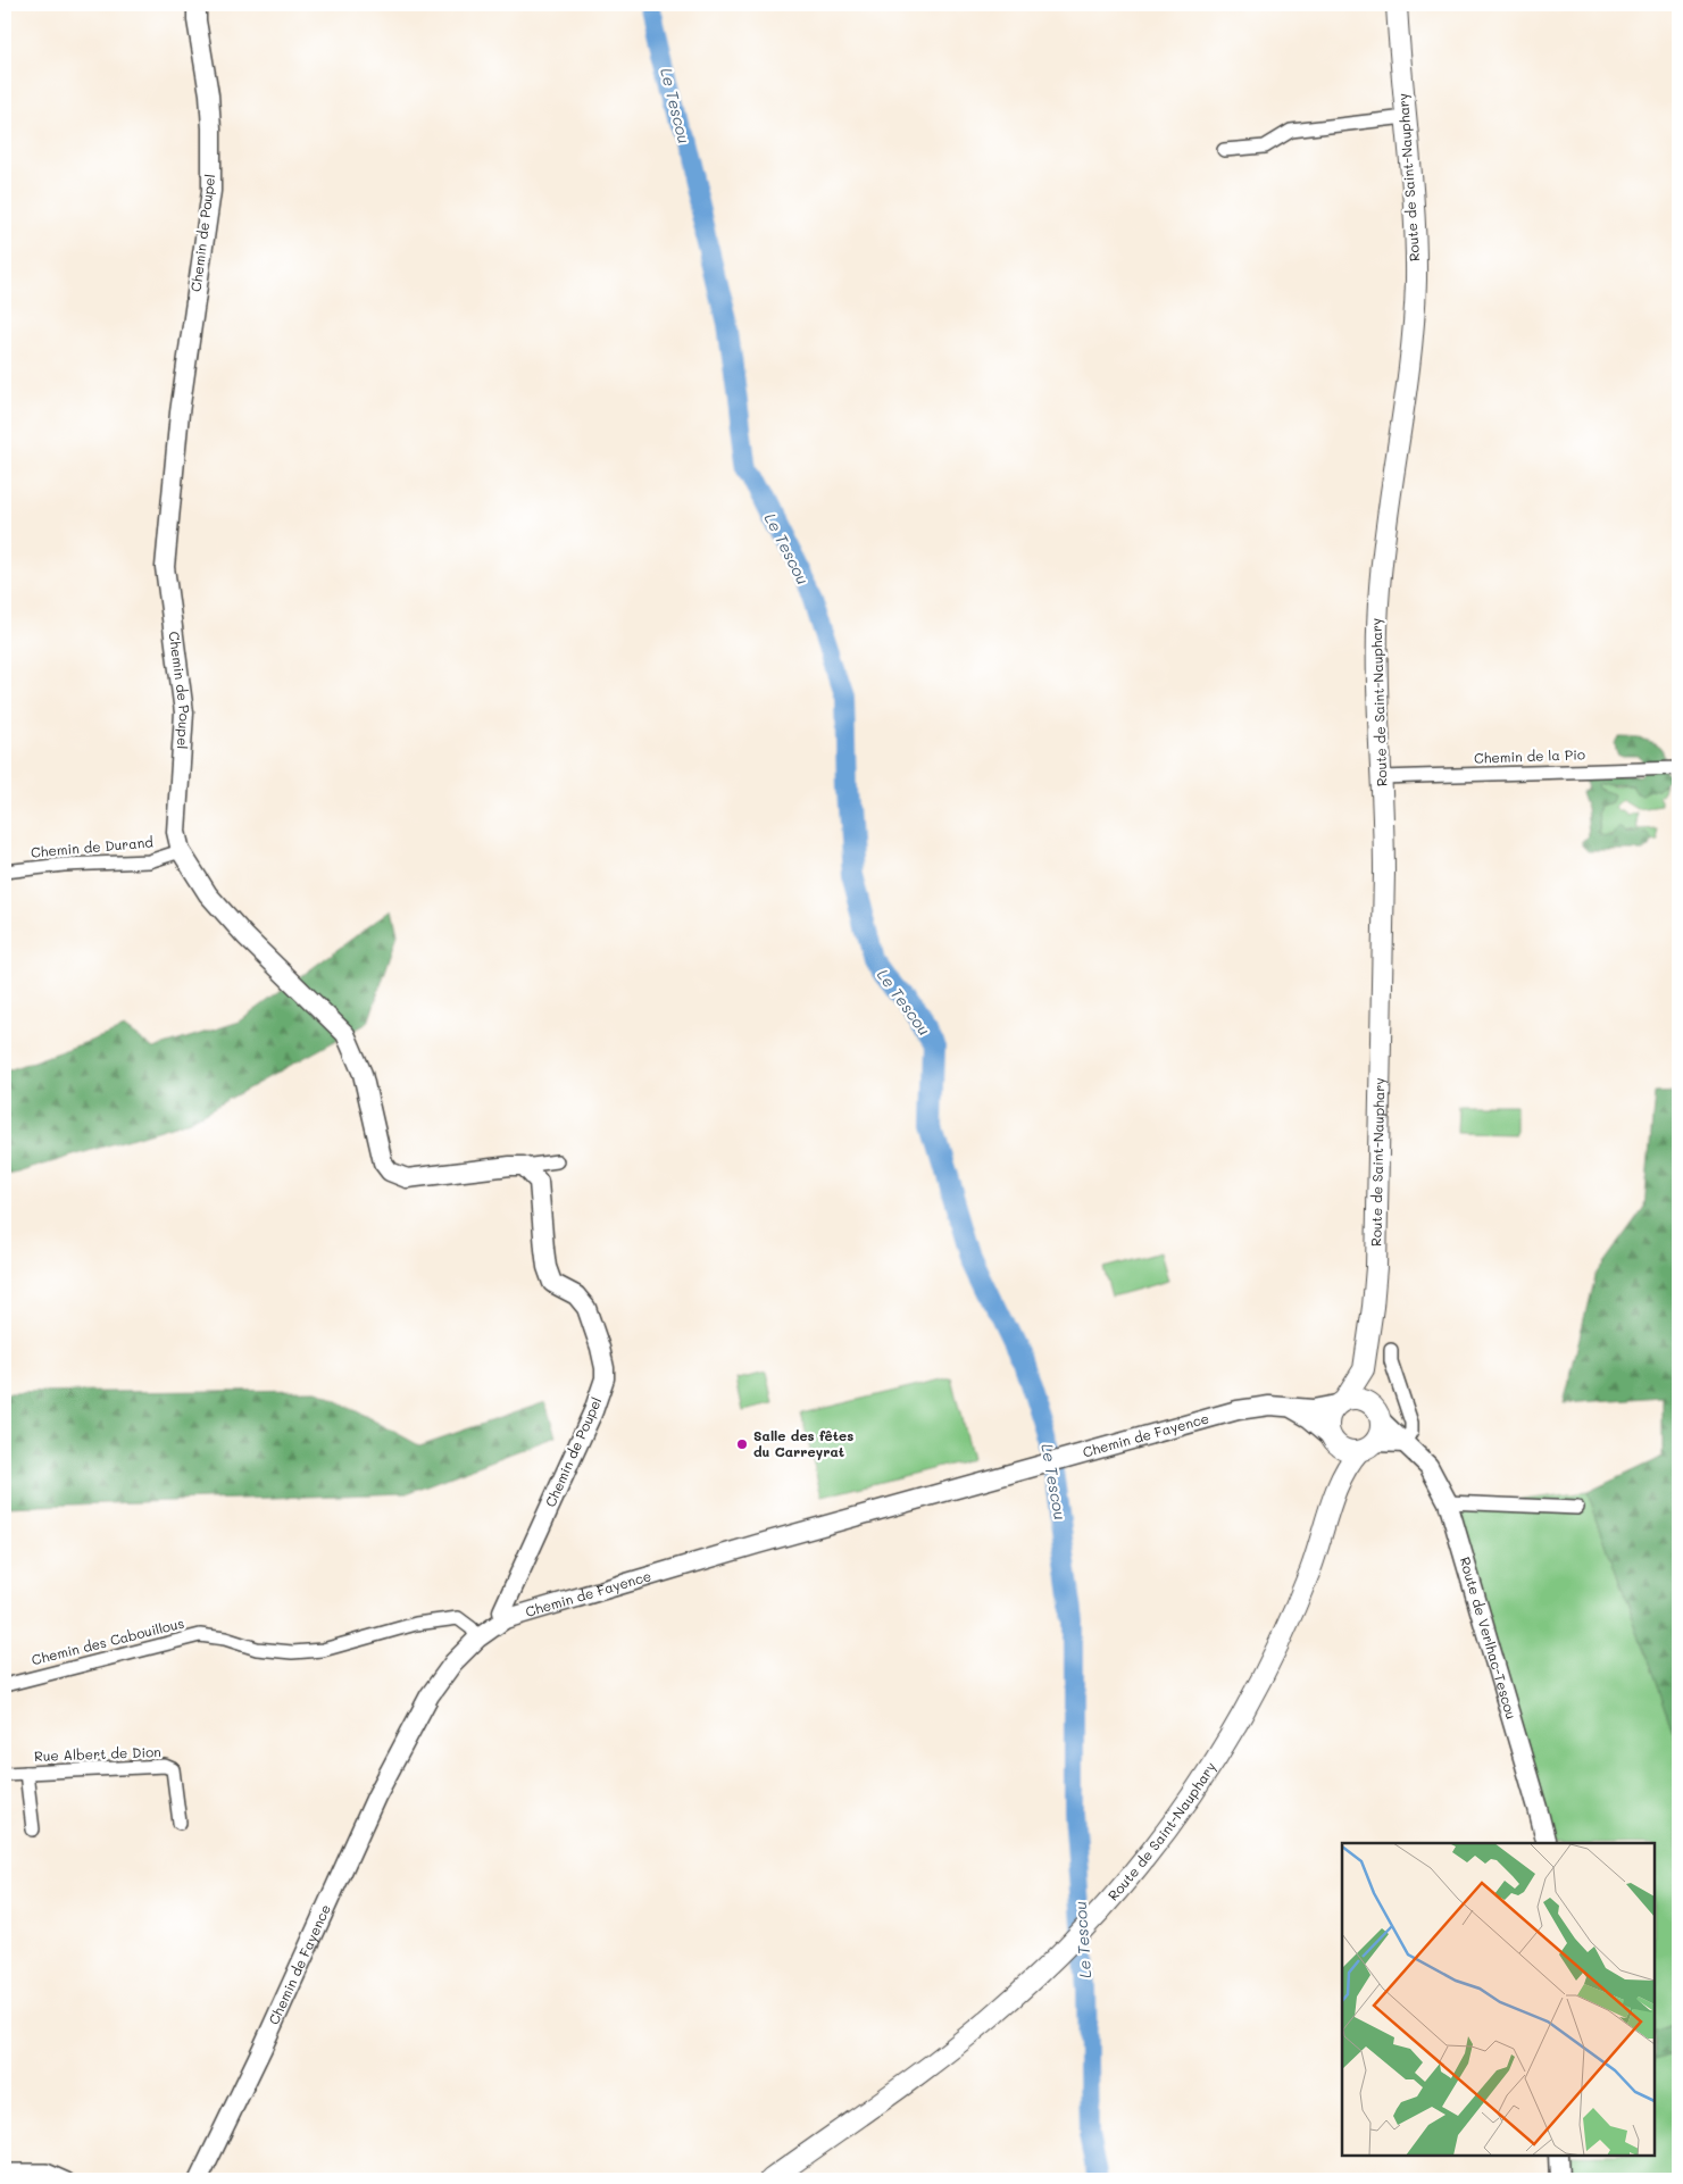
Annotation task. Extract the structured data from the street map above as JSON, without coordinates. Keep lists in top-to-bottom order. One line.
{"streets":{"main road":["Route de Saint-Nauphary"],"street":["Chemin de Poupel","Chemin de la Pio","Chemin de Durand","Chemin de Fayence","Route de Verlhac-Tescou","Chemin des Cabouillous","Rue Albert de Dion"]},"crossings":[["Route de Saint-Nauphary","Chemin de la Pio"],["Route de Saint-Nauphary","Chemin de Fayence"],["Route de Saint-Nauphary","Route de Verlhac-Tescou"],["Chemin de Poupel","Chemin de Durand"],["Chemin de Poupel","Chemin de Fayence"],["Chemin de Fayence","Route de Verlhac-Tescou"],["Chemin de Fayence","Chemin des Cabouillous"]],"water":["Le Tescou"],"places":["Salle des fêtes du Carreyrat"]}
